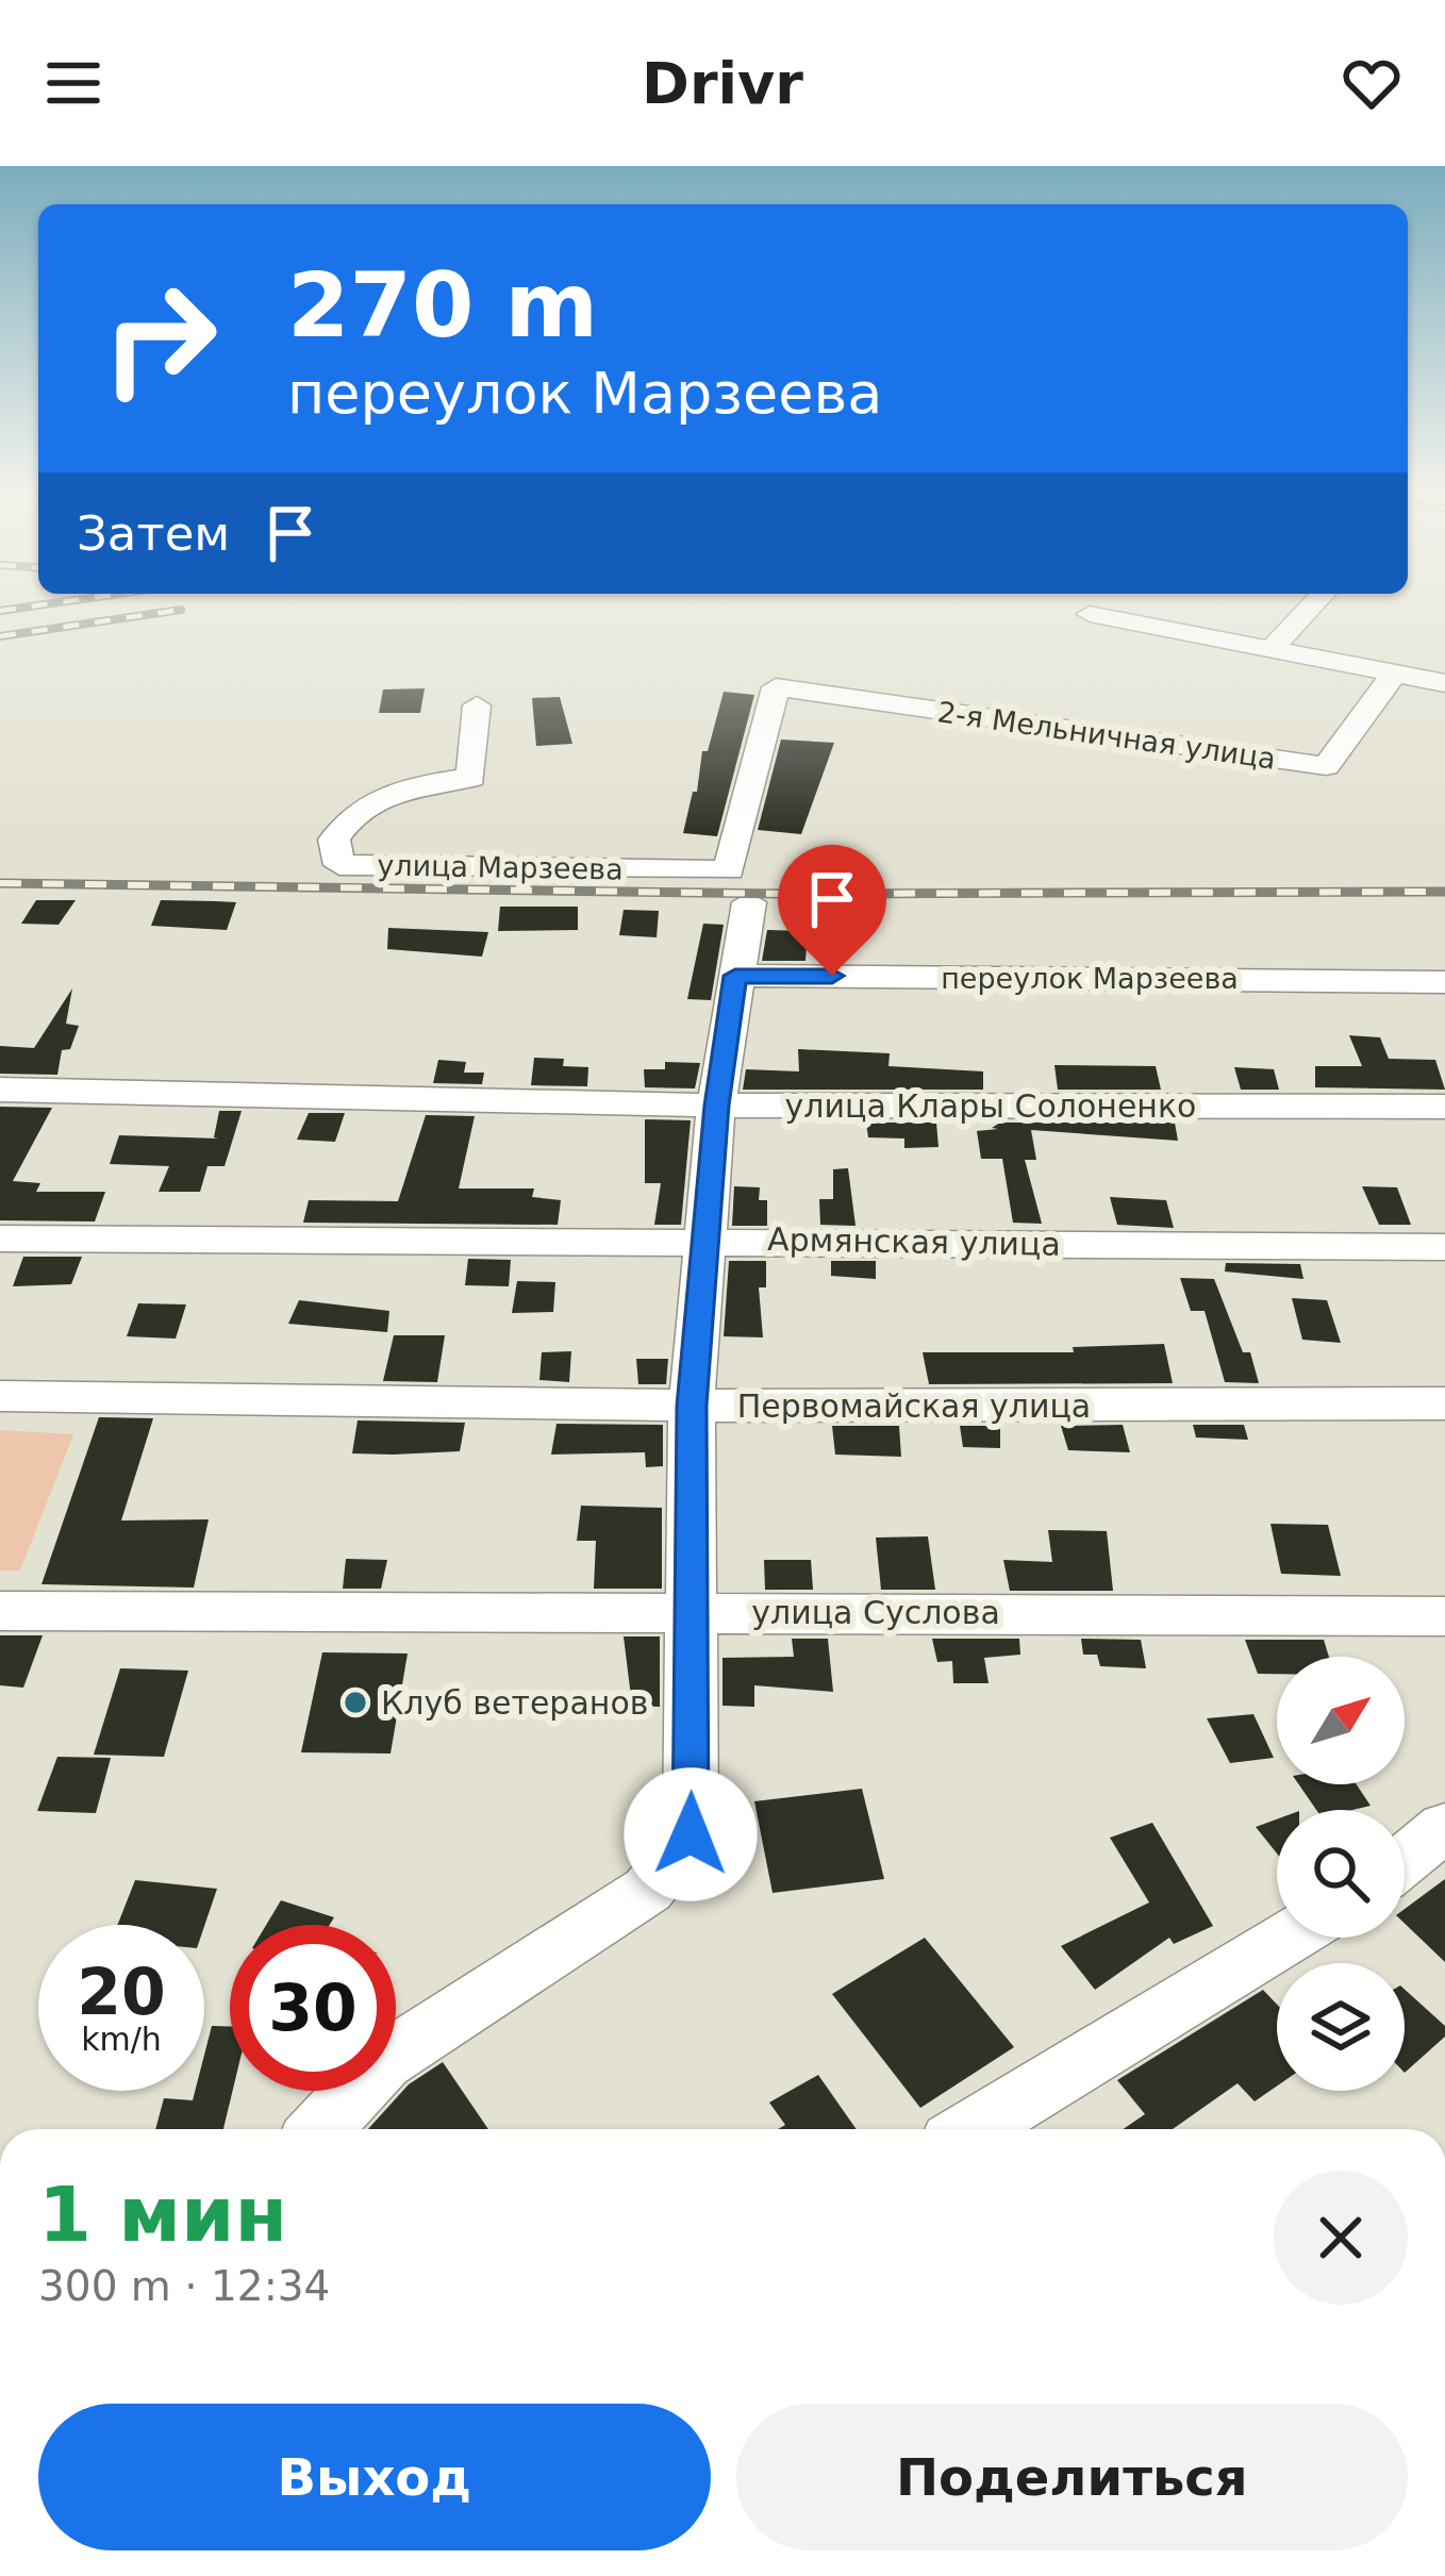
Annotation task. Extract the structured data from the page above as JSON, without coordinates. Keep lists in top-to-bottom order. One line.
{"streets":{"street":["2-я Мельничная улица","улица Марзеева","переулок Марзеева","улица Клары Солоненко","Армянская улица","Первомайская улица","улица Суслова"]},"crossings":[["2-я Мельничная улица","улица Марзеева"]],"places":["Клуб ветеранов"],"north":"top right","page":{"header":"Drivr","turn":["270 m","переулок Марзеева"],"then":"Затем","speed":"20 km/h","limit":"30","heading":["1 мин","300 m · 12:34"],"buttons":["Выход","Поделиться"]}}
